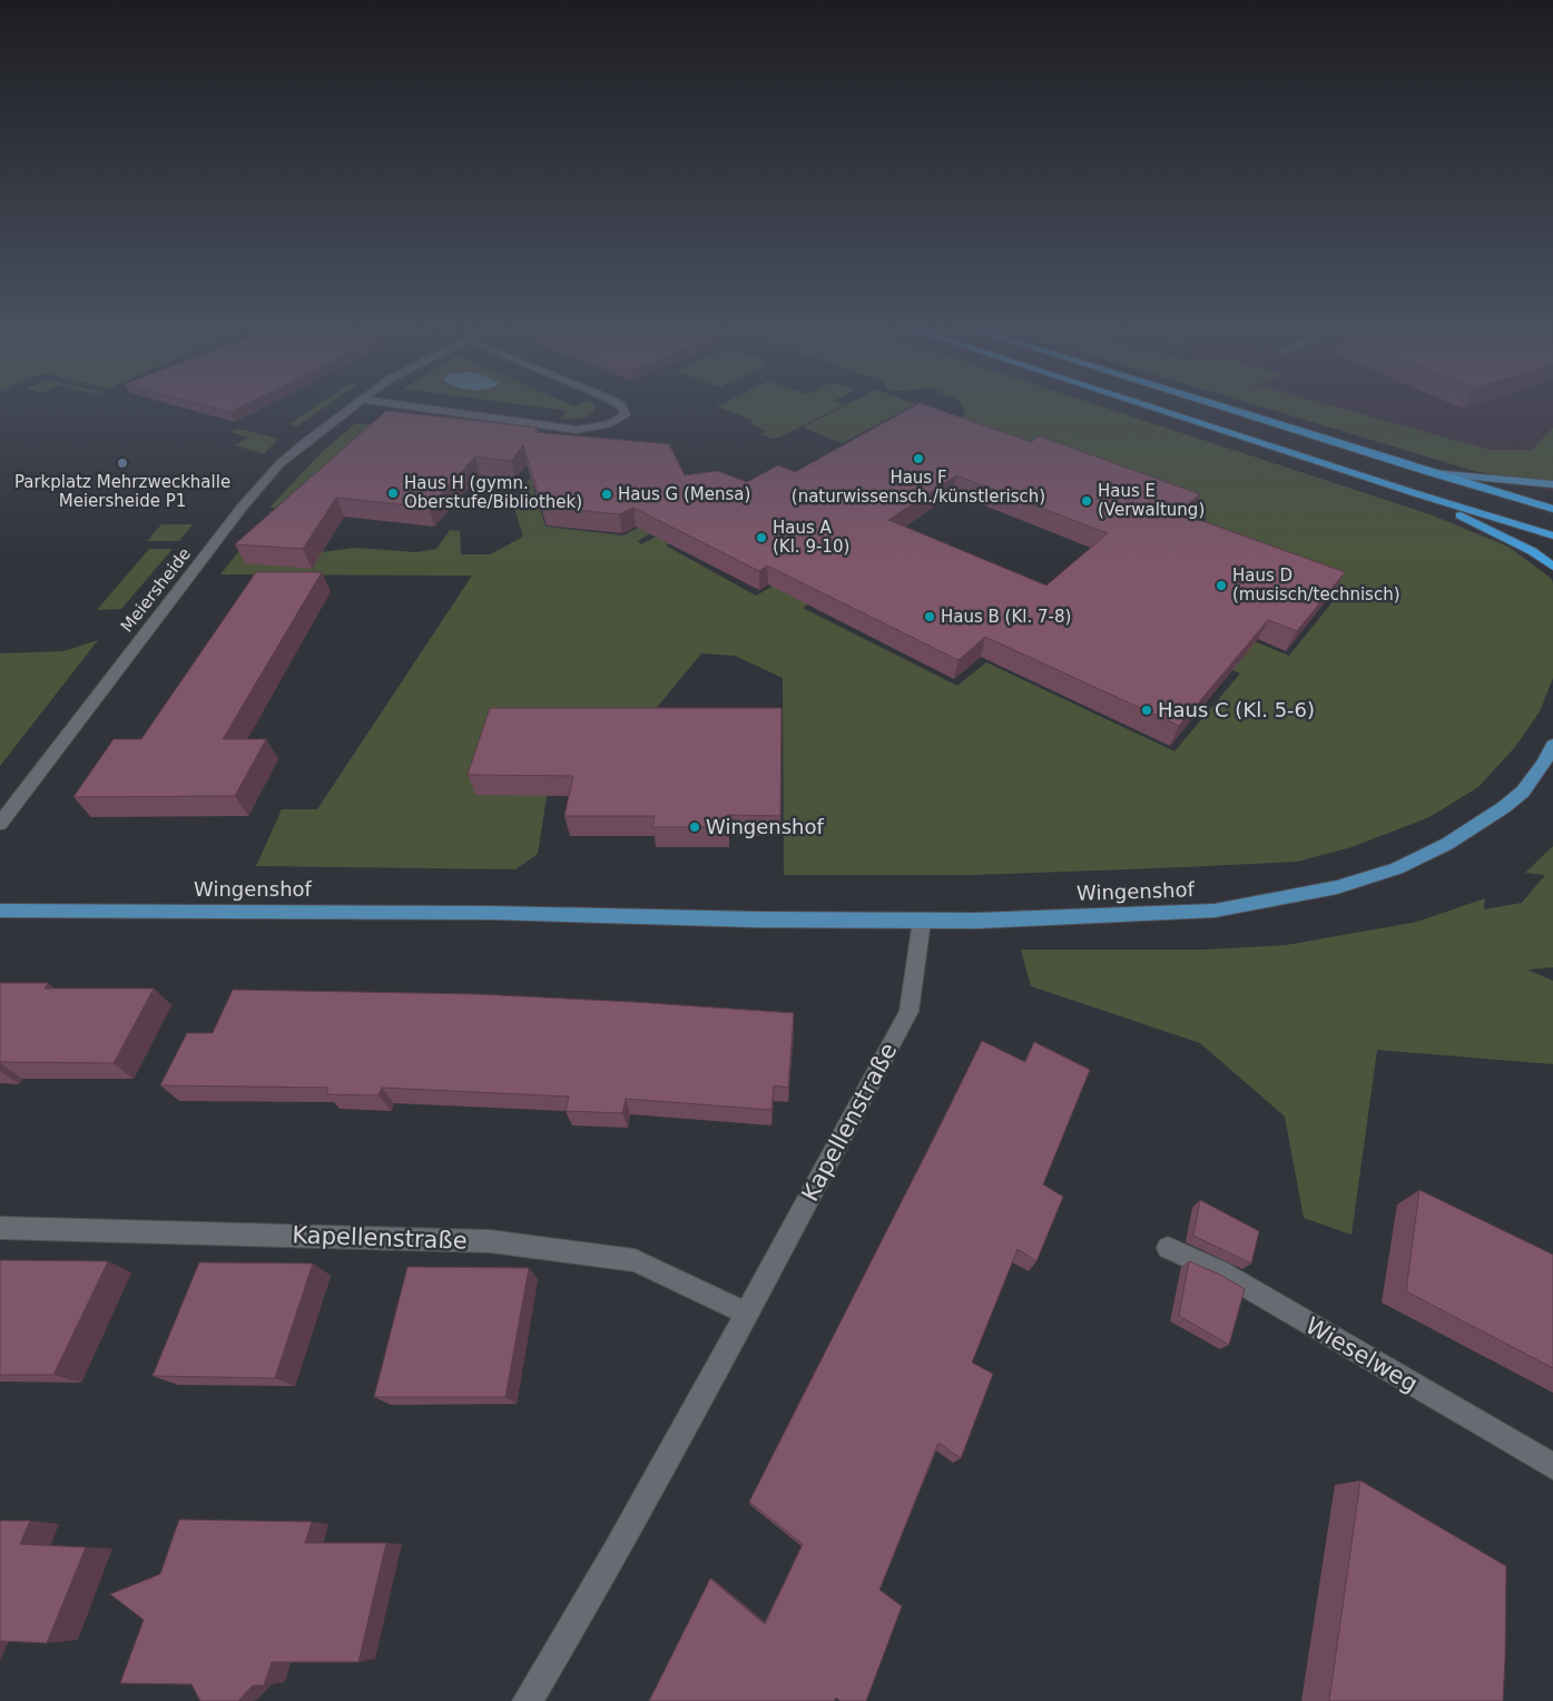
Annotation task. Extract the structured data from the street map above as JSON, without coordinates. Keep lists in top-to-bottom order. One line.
{"streets":{"main road":["Wingenshof"],"street":["Meiersheide","Kapellenstraße","Wieselweg"]},"crossings":[["Wingenshof","Kapellenstraße"]],"places":["Haus F (naturwissensch./künstlerisch)","Parkplatz Mehrzweckhalle Meiersheide P1","Haus H (gymn. Oberstufe/Bibliothek)","Haus G (Mensa)","Haus E (Verwaltung)","Haus A (Kl. 9-10)","Haus D (musisch/technisch)","Haus B (Kl. 7-8)","Haus C (Kl. 5-6)","Wingenshof"]}
